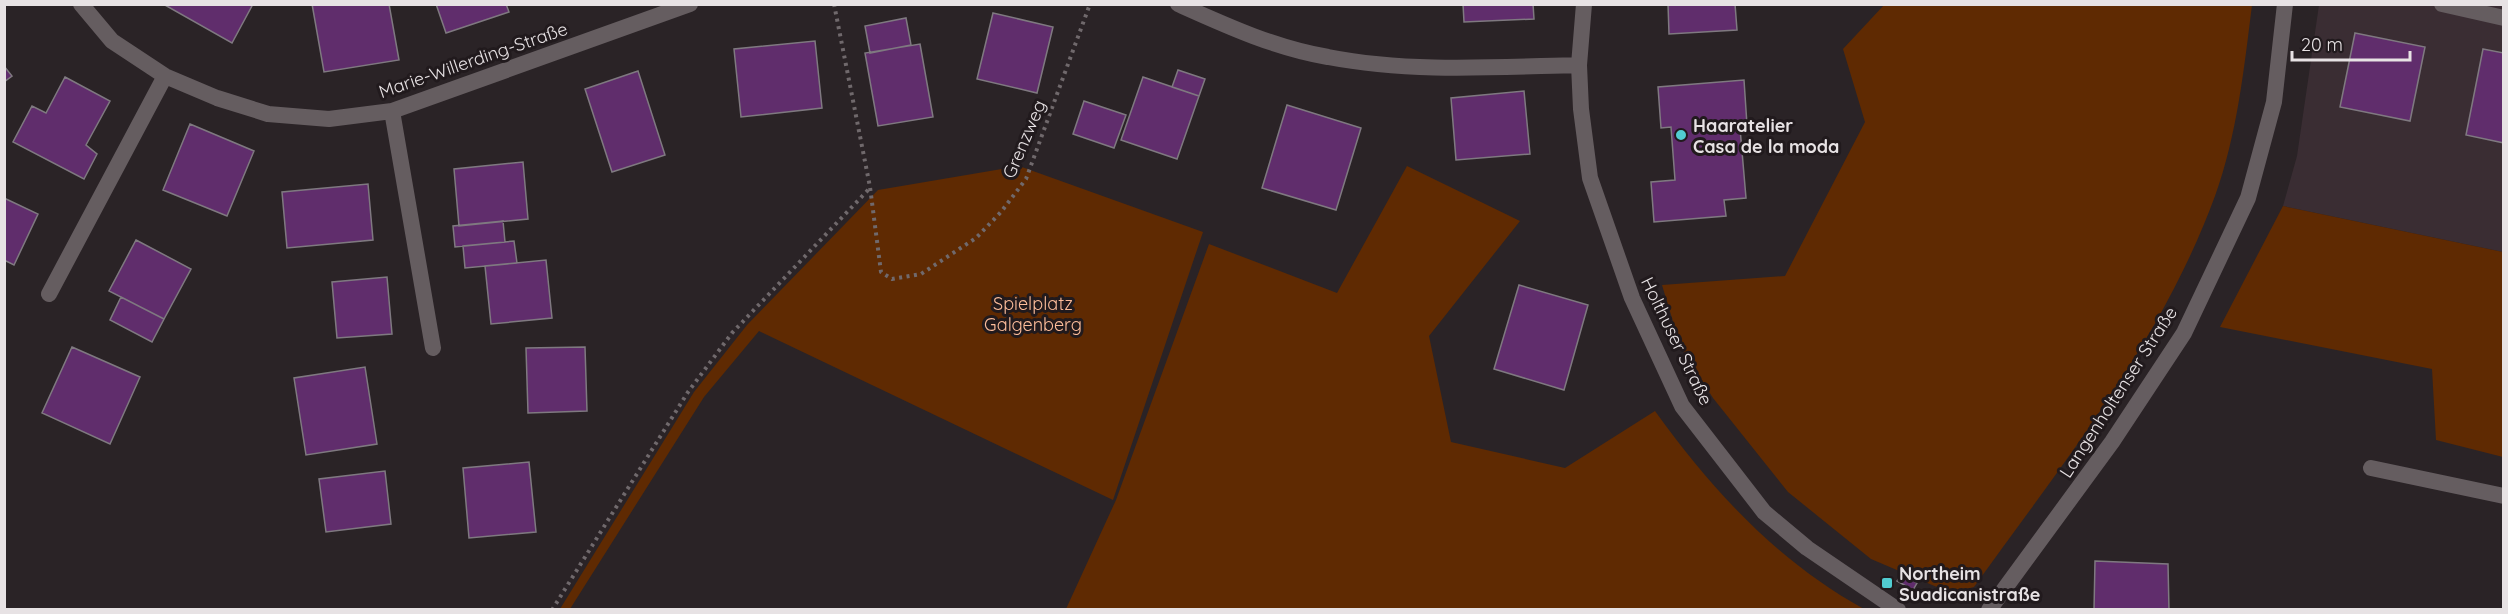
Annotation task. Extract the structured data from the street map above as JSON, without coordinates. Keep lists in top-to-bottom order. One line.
{"streets":{"street":["Marie-Willerding-Straße","Holthuser Straße","Langenholtenser Straße"],"path":["Grenzweg"]},"parks":["Spielplatz Galgenberg"],"places":{"other":["Haaratelier Casa de la moda"],"transit":["Northeim Suadicanistraße"]},"scale_bar":"20 m"}
